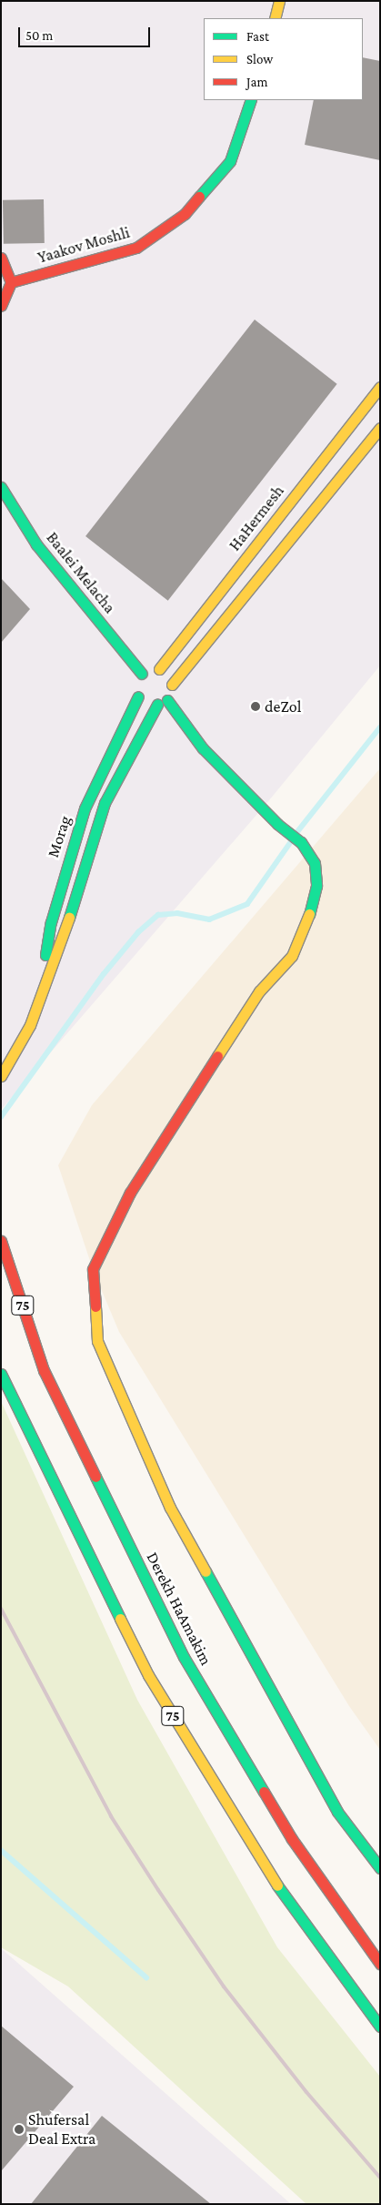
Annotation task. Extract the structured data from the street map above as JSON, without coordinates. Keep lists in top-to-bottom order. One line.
{"streets":{"main road":["Yaakov Moshli","HaHermesh","Baalei Melacha","Morag","75","Derekh HaAmakim"]},"crossings":[["HaHermesh","Baalei Melacha"],["HaHermesh","Morag"],["Baalei Melacha","Morag"]],"places":["deZol","Shufersal Deal Extra"],"legend":["Fast","Slow","Jam"],"scale_bar":"50 m"}
